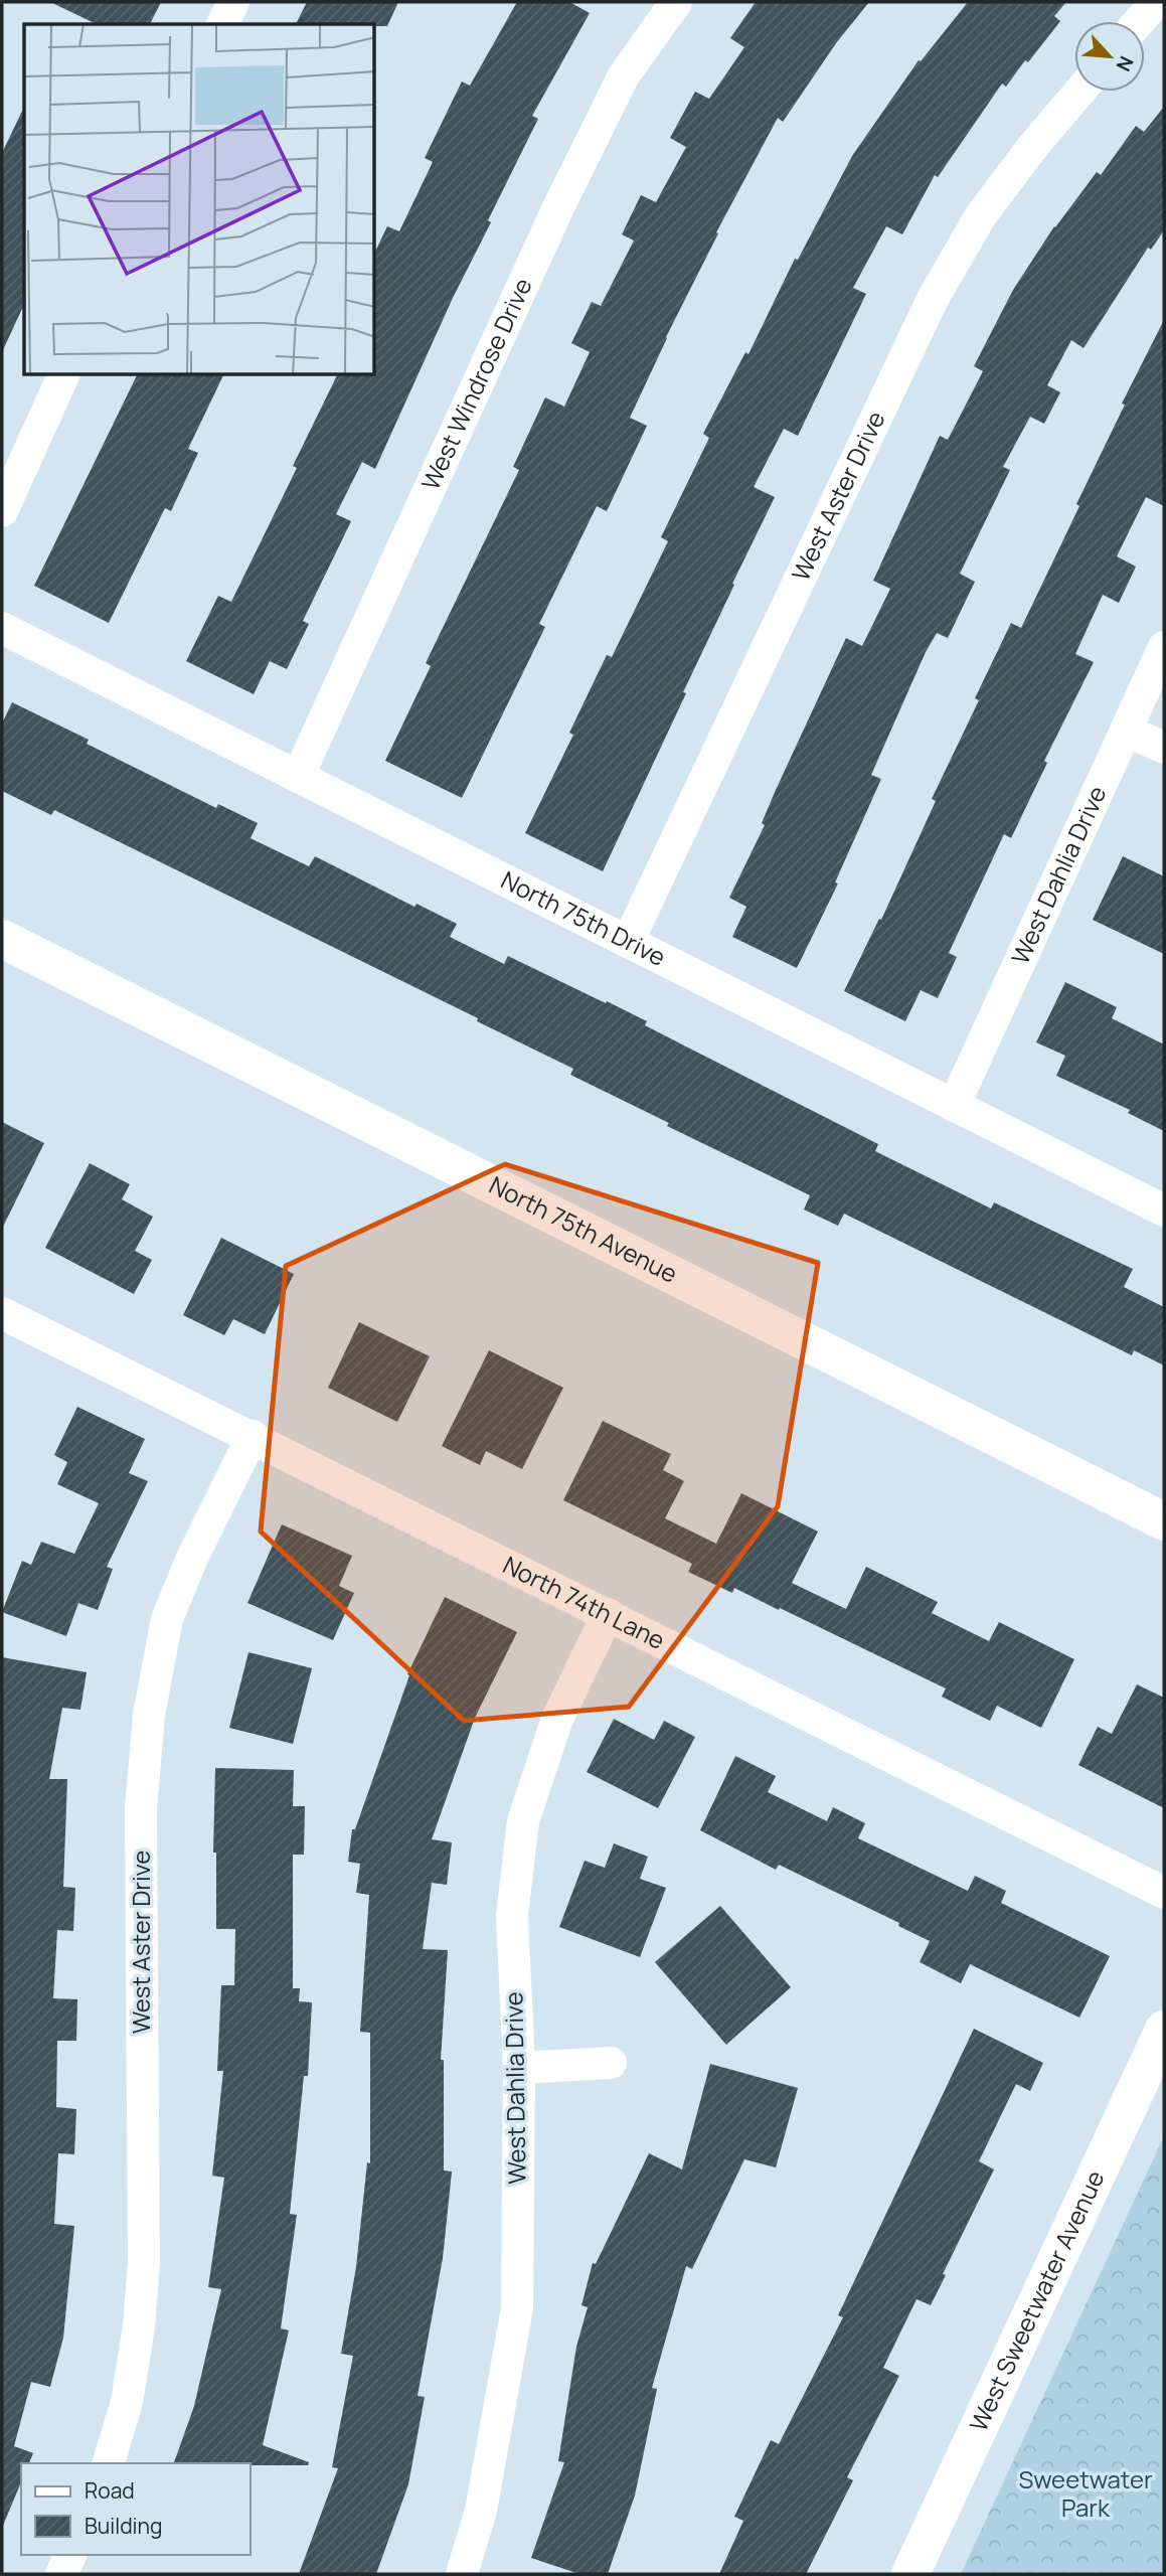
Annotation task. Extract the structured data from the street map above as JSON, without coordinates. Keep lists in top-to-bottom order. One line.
{"streets":{"main road":["North 75th Avenue","West Sweetwater Avenue"],"street":["West Windrose Drive","West Aster Drive","West Dahlia Drive","North 75th Drive","North 74th Lane"]},"crossings":[["West Windrose Drive","North 75th Drive"],["West Aster Drive","North 75th Drive"],["West Aster Drive","North 74th Lane"],["West Dahlia Drive","North 75th Drive"],["West Dahlia Drive","North 74th Lane"]],"parks":["Sweetwater Park"],"legend":["Road","Building"],"north":"bottom right"}
